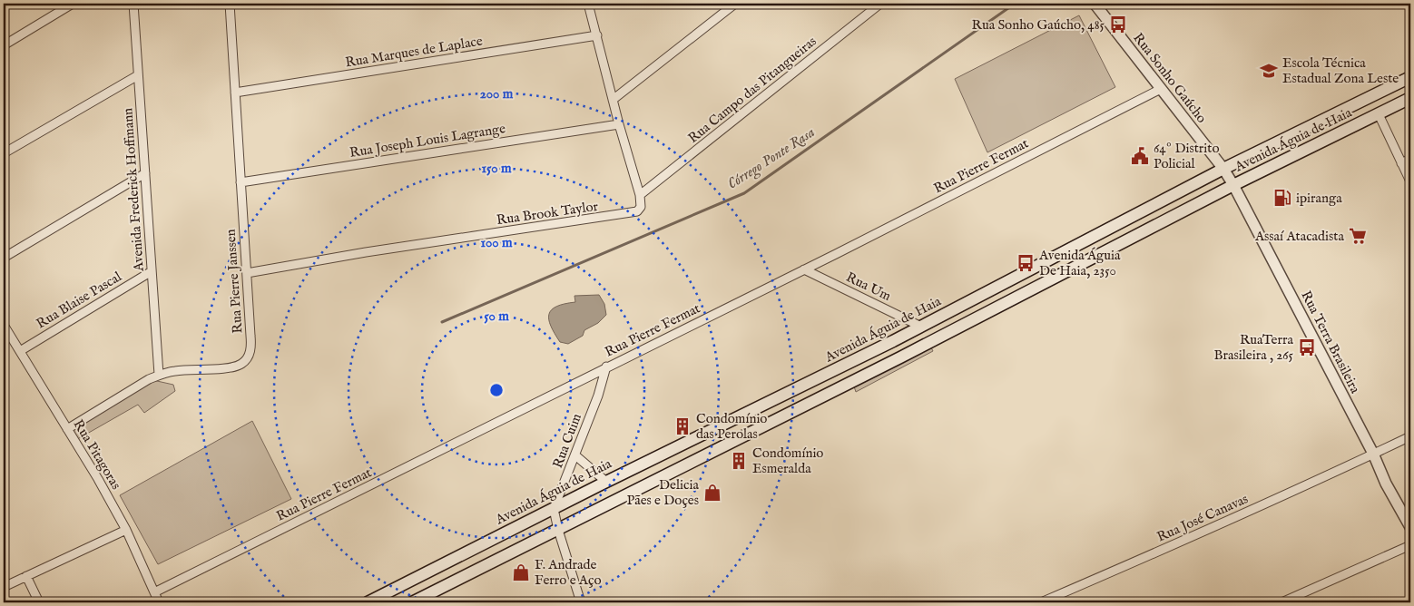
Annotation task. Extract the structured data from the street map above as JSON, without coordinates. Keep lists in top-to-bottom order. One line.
{"streets":{"main road":["Avenida Águia de Haia"],"street":["Rua Marques de Laplace","Rua Sonho Gaúcho","Rua Campo das Pitangueiras","Rua Joseph Louis Lagrange","Rua Pierre Fermat","Avenida Frederick Hoffmann","Rua Brook Taylor","Rua Pierre Janssen","Rua Um","Rua Blaise Pascal","Rua Terra Brasileira","Rua Cuim","Rua Pitagoras","Rua José Canavas"]},"crossings":[["Rua Marques de Laplace","Rua Pierre Janssen"],["Rua Sonho Gaúcho","Avenida Águia de Haia"],["Rua Sonho Gaúcho","Rua Pierre Fermat"],["Rua Sonho Gaúcho","Rua Terra Brasileira"],["Rua Campo das Pitangueiras","Rua Brook Taylor"],["Avenida Águia de Haia","Rua Um"],["Avenida Águia de Haia","Rua Terra Brasileira"],["Avenida Águia de Haia","Rua Cuim"],["Rua Joseph Louis Lagrange","Rua Pierre Janssen"],["Rua Pierre Fermat","Rua Um"],["Rua Pierre Fermat","Rua Cuim"],["Rua Pierre Fermat","Rua Pitagoras"],["Avenida Frederick Hoffmann","Rua Pierre Janssen"],["Avenida Frederick Hoffmann","Rua Blaise Pascal"],["Rua Brook Taylor","Rua Pierre Janssen"],["Rua Pierre Janssen","Rua Pitagoras"],["Rua Blaise Pascal","Rua Pitagoras"],["Rua Terra Brasileira","Rua José Canavas"]],"water":["Córrego Ponte Rasa"],"places":{"bus stop":["Rua Sonho Gaúcho, 485","Avenida Águia De Haia, 2350","RuaTerra Brasileira , 265"],"school or university":["Escola Técnica Estadual Zona Leste"],"public building":["64º Distrito Policial"],"fuel station":["ipiranga"],"supermarket":["Assaí Atacadista"],"building":["Condomínio das Perolas","Condomínio Esmeralda"],"shop":["Delicia Pães e Doçes","F. Andrade Ferro e Aço"]},"rings":["200 m","150 m","100 m","50 m"]}
